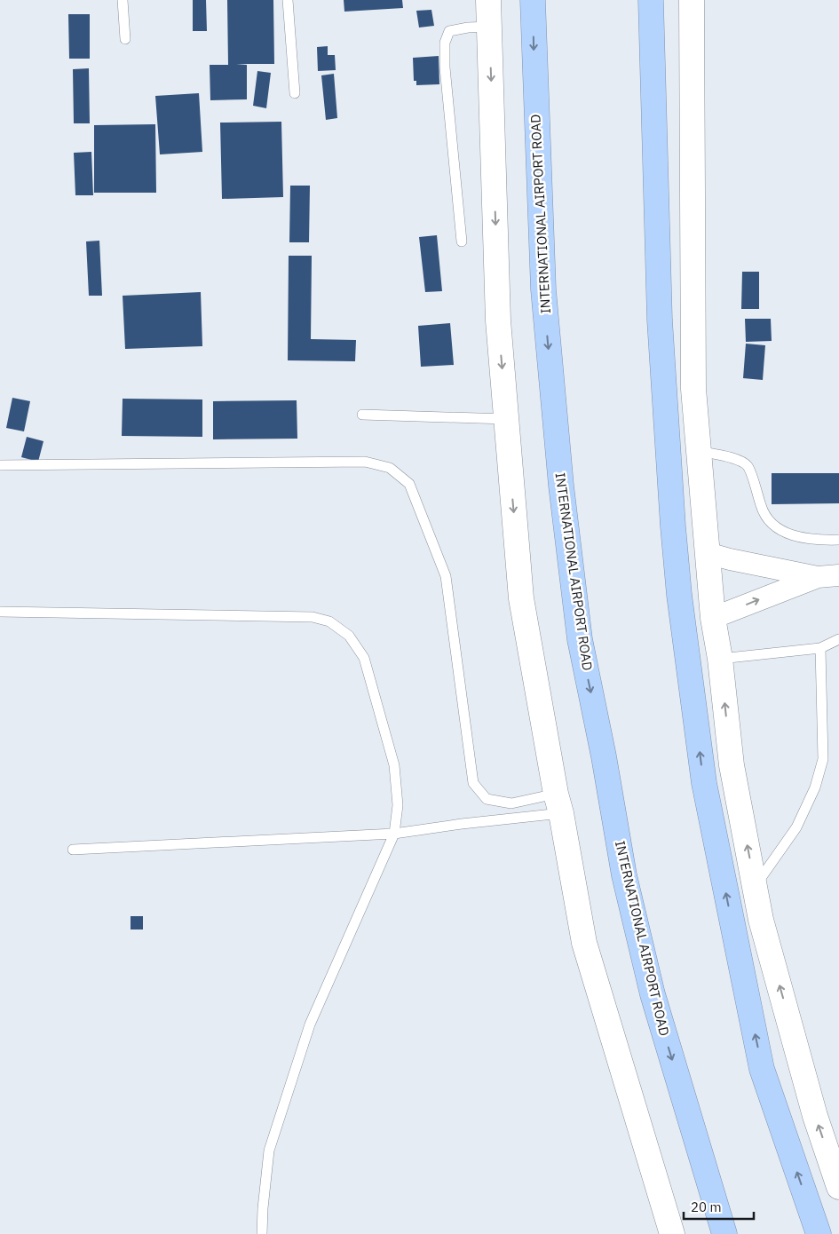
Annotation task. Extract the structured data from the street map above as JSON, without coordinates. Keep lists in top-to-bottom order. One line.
{"streets":{"highway":["INTERNATIONAL AIRPORT ROAD"]},"scale_bar":"20 m"}
